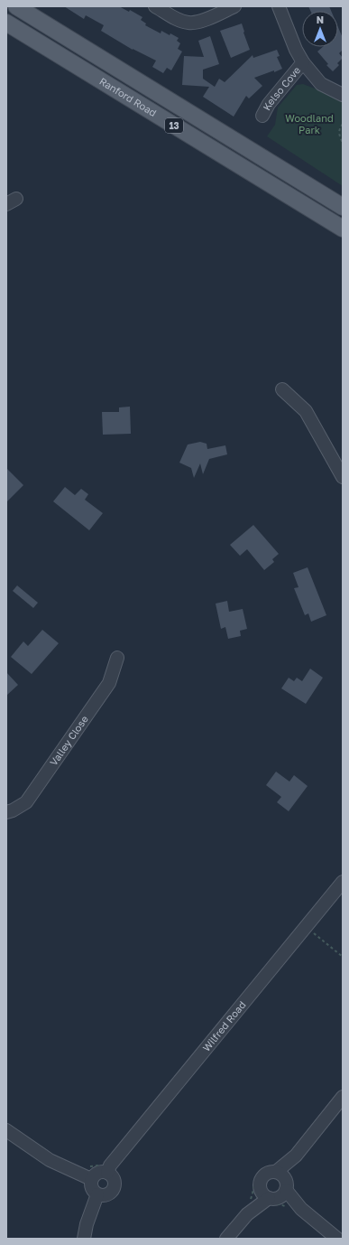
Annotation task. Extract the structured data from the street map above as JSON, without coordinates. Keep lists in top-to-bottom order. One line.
{"streets":{"main road":["Ranford Road","13"],"street":["Kelso Cove","Valley Close","Wilfred Road"]},"parks":["Woodland Park"],"north":"top"}
